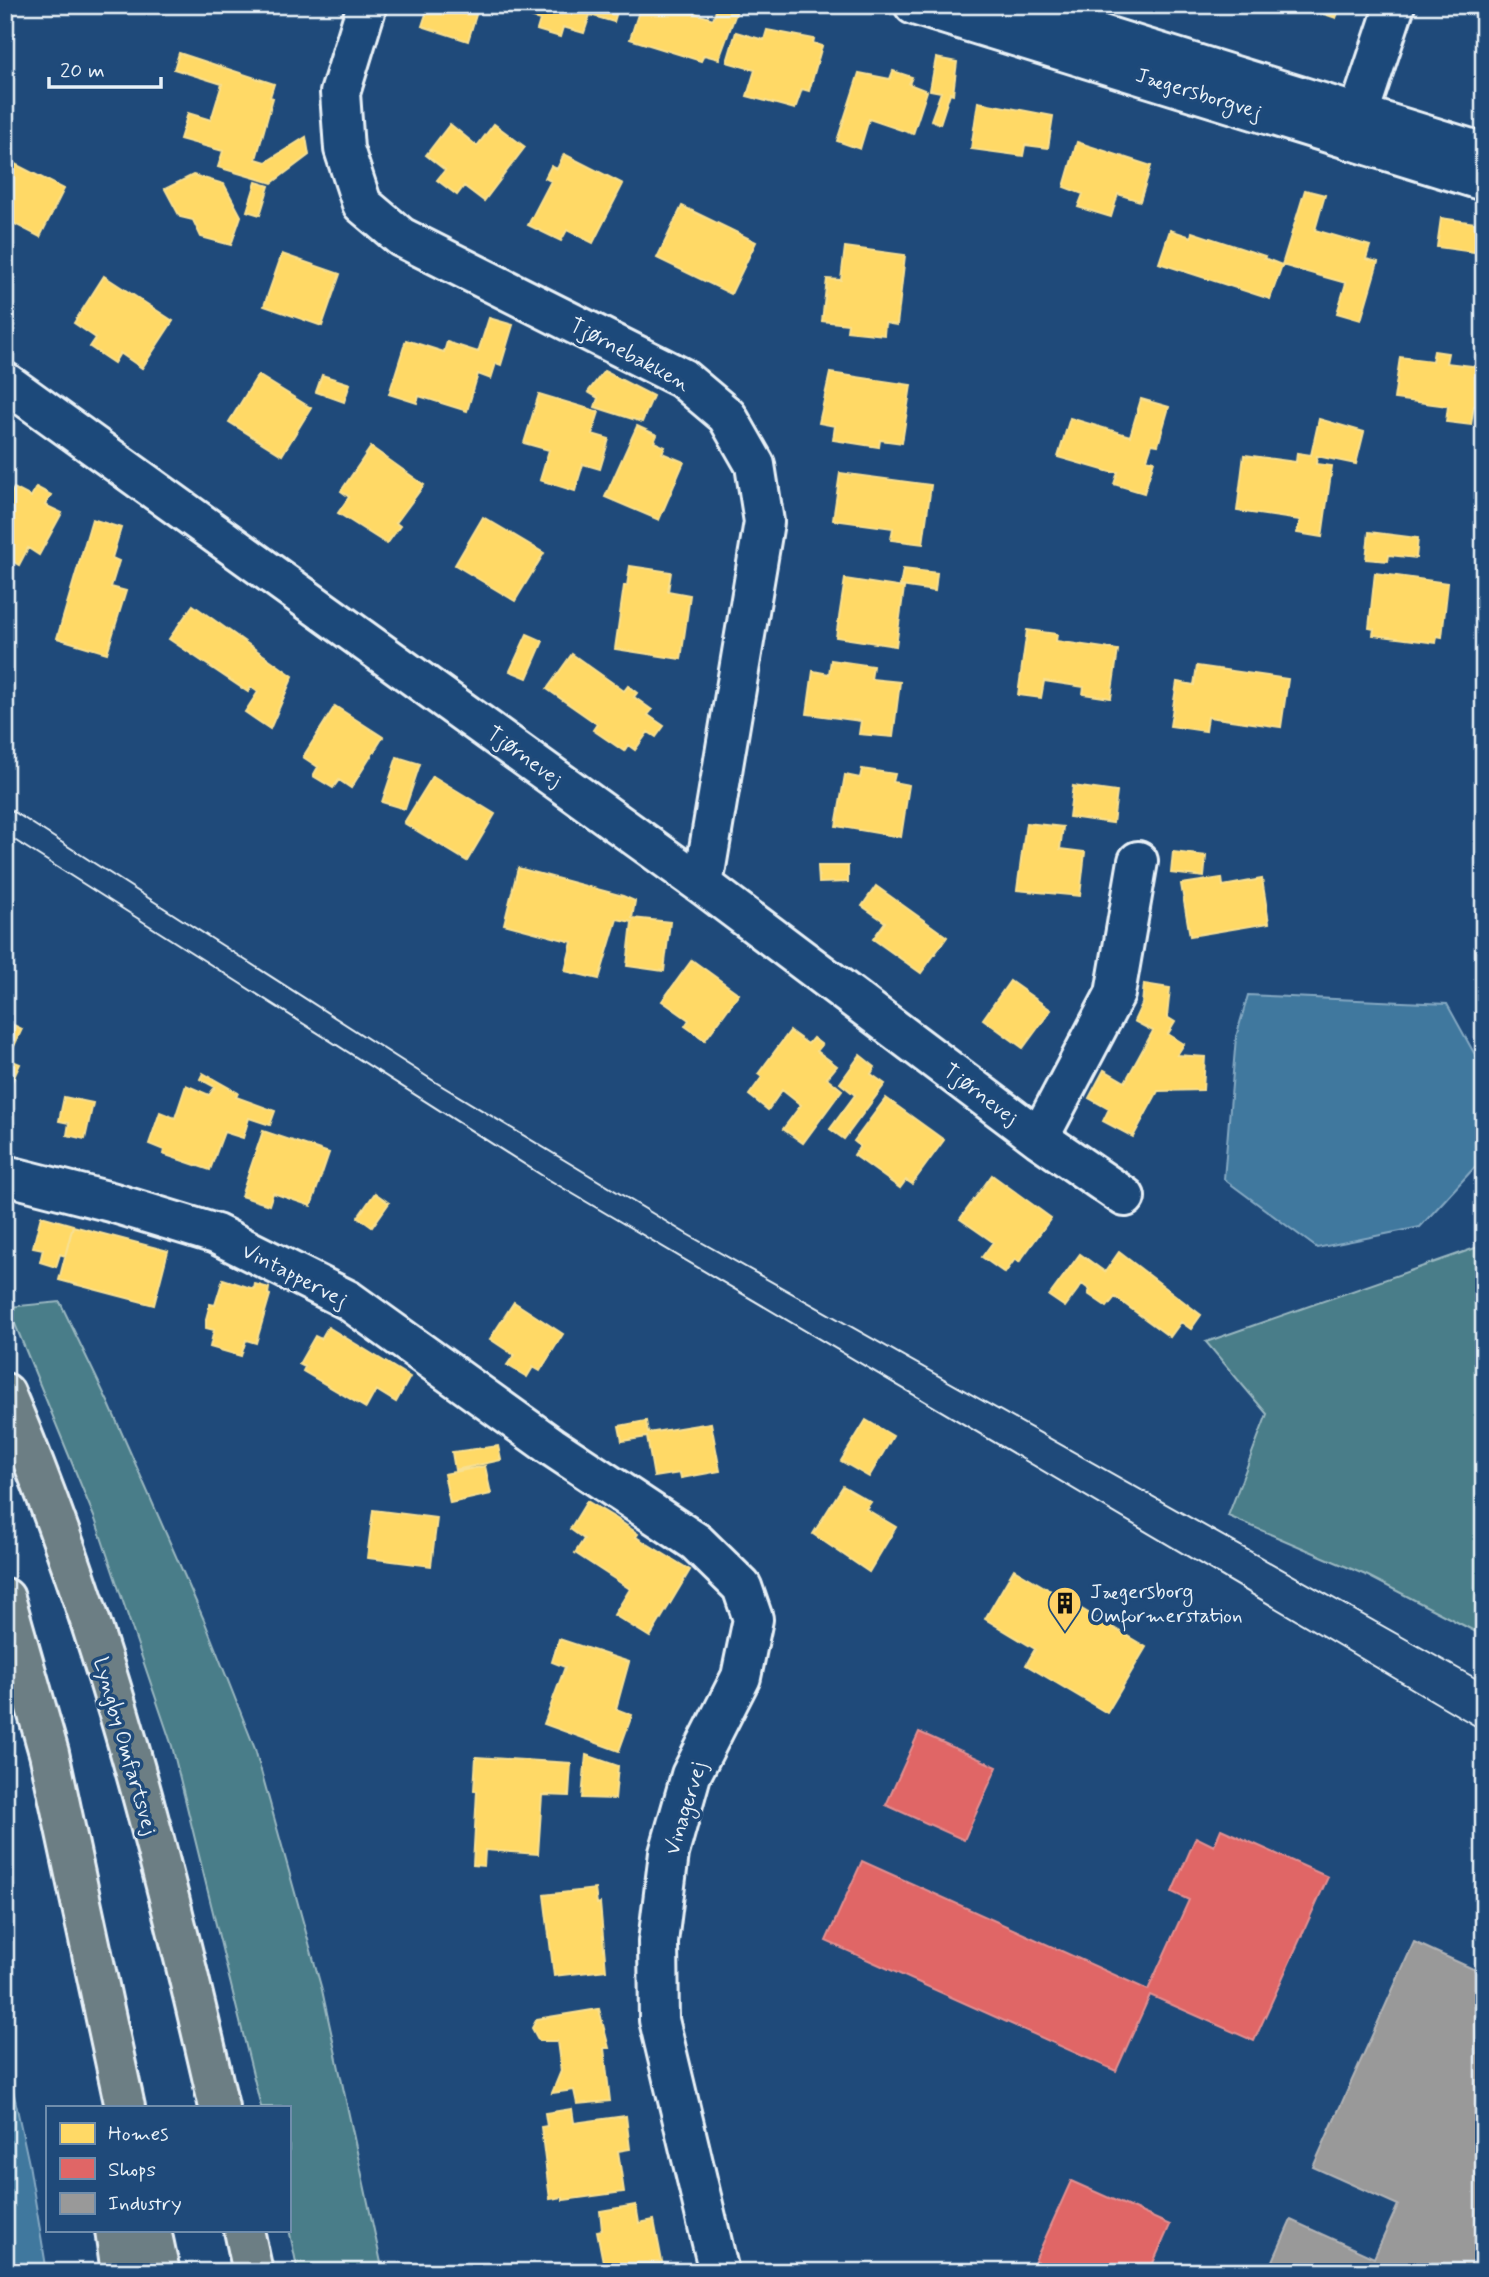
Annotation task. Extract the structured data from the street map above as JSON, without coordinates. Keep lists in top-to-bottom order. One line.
{"streets":{"highway":["Lyngby Omfartsvej"],"street":["Jægersborgvej","Tjørnebakken","Tjørnevej","Vintappervej","Vinagervej"]},"crossings":[["Tjørnebakken","Tjørnevej"],["Vintappervej","Vinagervej"]],"places":{"building":["Jægersborg Omformerstation"]},"legend":["Homes","Shops","Industry"],"scale_bar":"20 m"}
